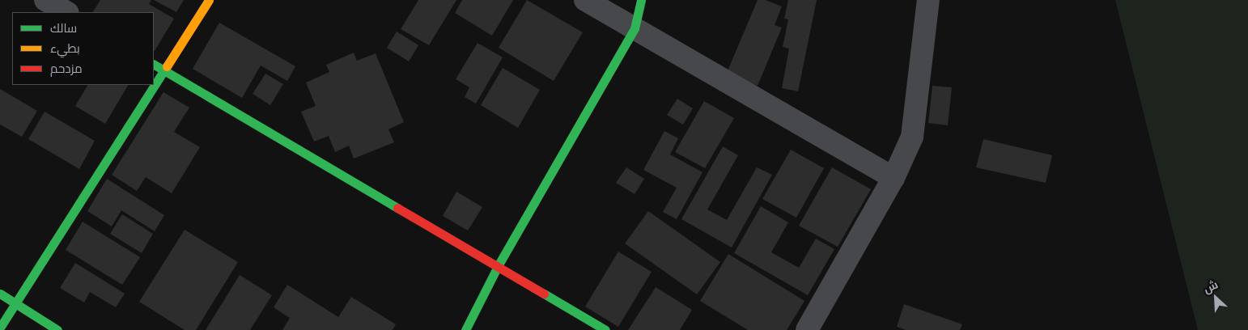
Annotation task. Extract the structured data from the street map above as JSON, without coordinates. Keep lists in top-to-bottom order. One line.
{"legend":["سالك","بطيء","مزدحم"],"north":"top left"}
